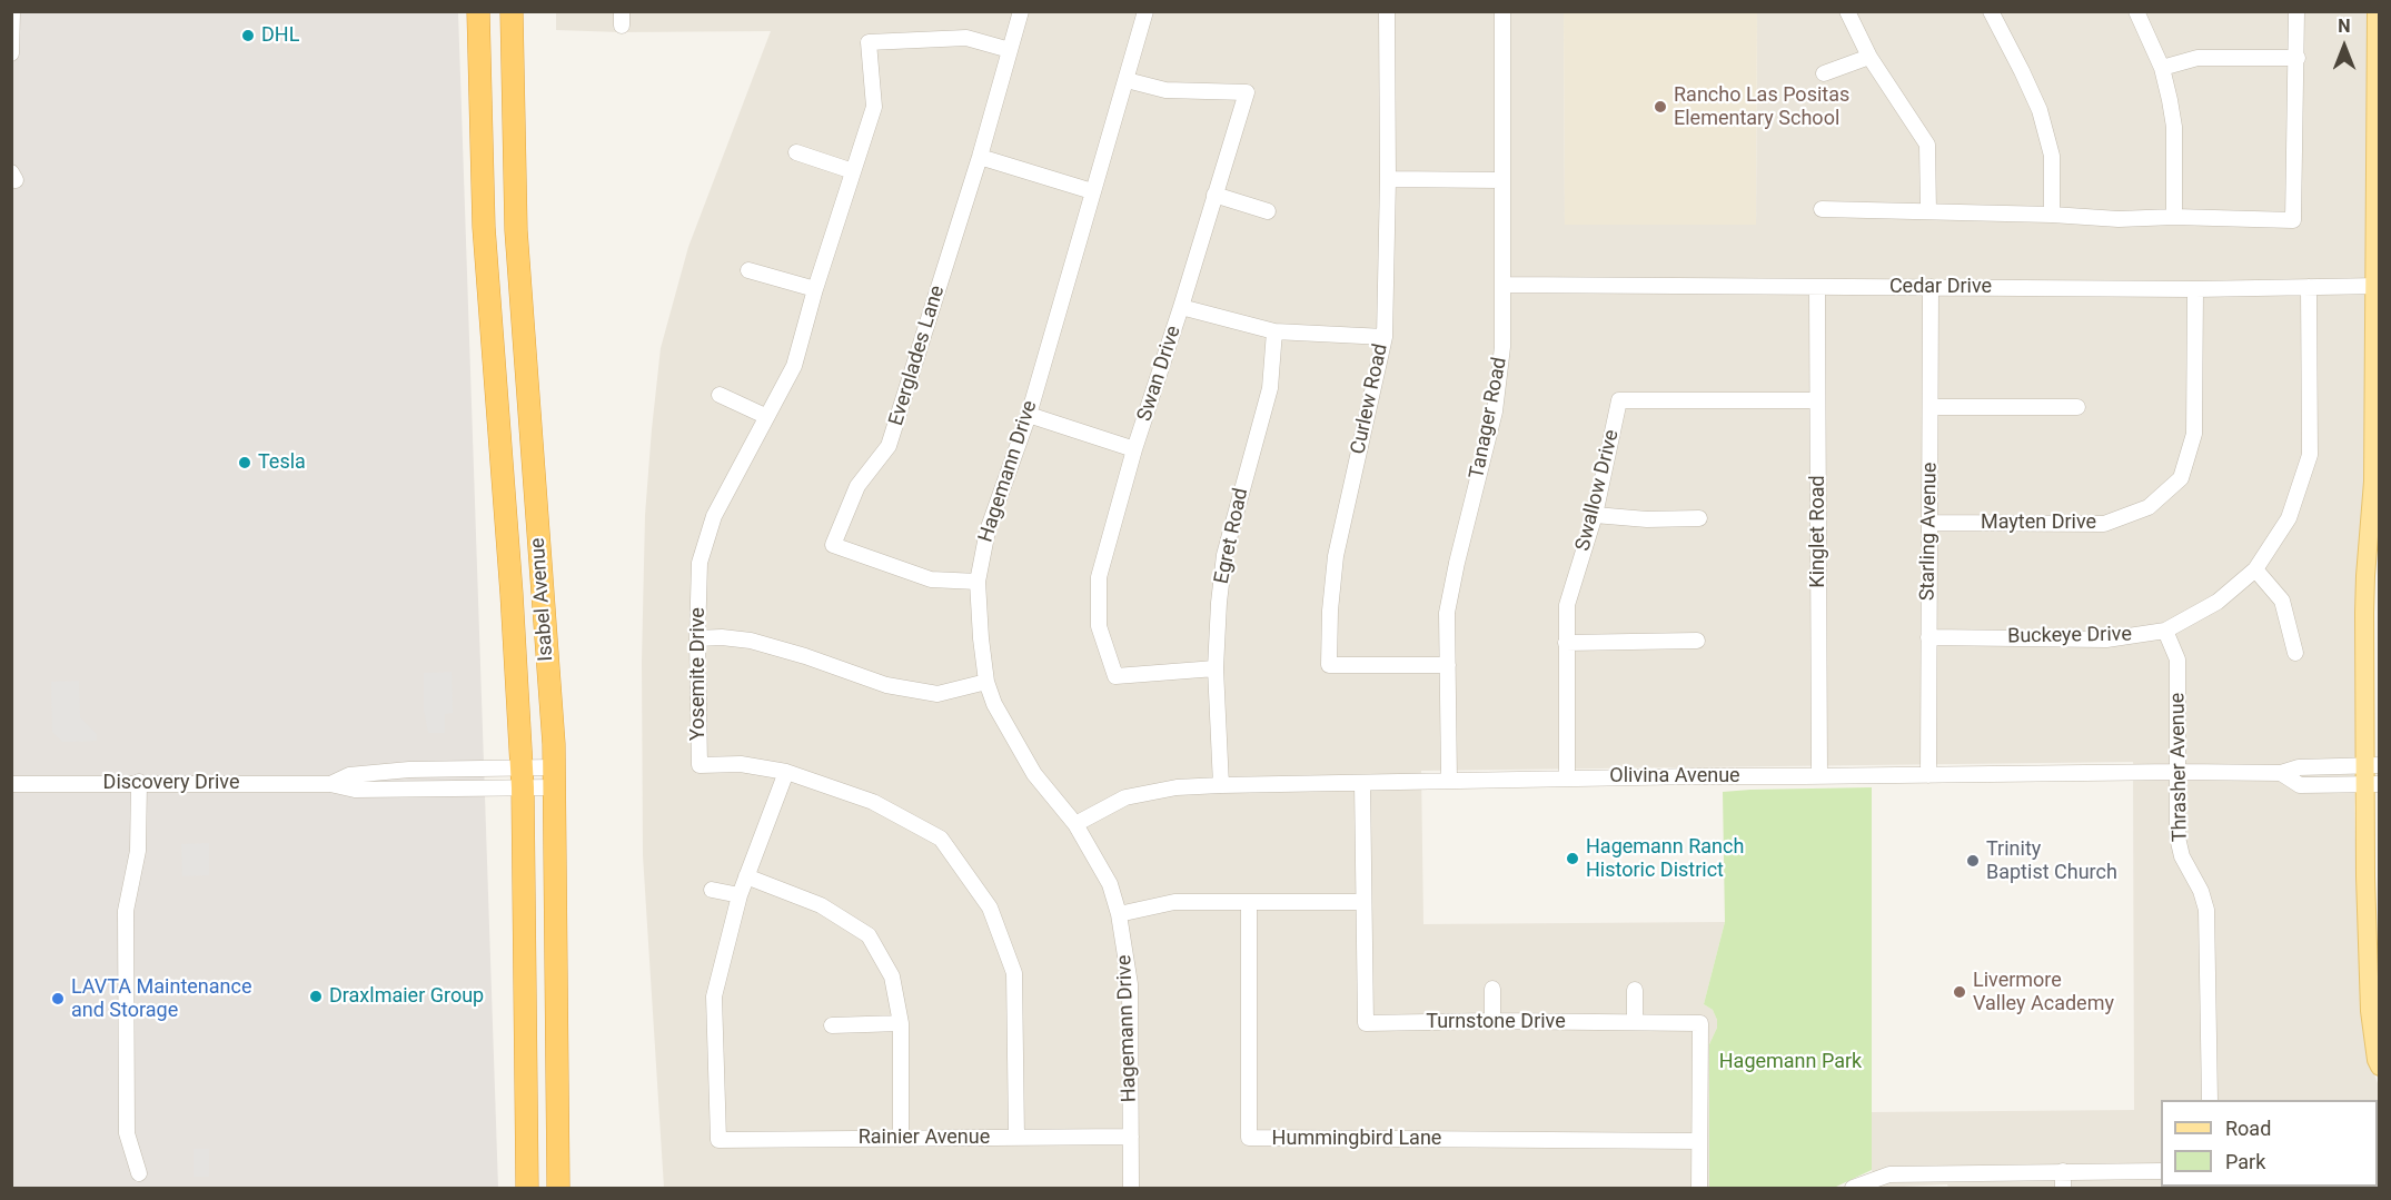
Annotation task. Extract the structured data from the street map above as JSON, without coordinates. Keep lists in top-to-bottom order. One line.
{"streets":{"highway":["Isabel Avenue"],"street":["Cedar Drive","Everglades Lane","Swan Drive","Curlew Road","Tanager Road","Hagemann Drive","Swallow Drive","Mayten Drive","Kinglet Road","Starling Avenue","Egret Road","Buckeye Drive","Yosemite Drive","Thrasher Avenue","Olivina Avenue","Discovery Drive","Turnstone Drive","Rainier Avenue","Hummingbird Lane"]},"crossings":[["Cedar Drive","Tanager Road"],["Cedar Drive","Mayten Drive"],["Cedar Drive","Kinglet Road"],["Cedar Drive","Starling Avenue"],["Cedar Drive","Buckeye Drive"],["Everglades Lane","Hagemann Drive"],["Everglades Lane","Yosemite Drive"],["Swan Drive","Hagemann Drive"],["Swan Drive","Egret Road"],["Curlew Road","Tanager Road"],["Tanager Road","Olivina Avenue"],["Hagemann Drive","Olivina Avenue"],["Hagemann Drive","Rainier Avenue"],["Swallow Drive","Kinglet Road"],["Swallow Drive","Olivina Avenue"],["Mayten Drive","Starling Avenue"],["Kinglet Road","Olivina Avenue"],["Starling Avenue","Buckeye Drive"],["Starling Avenue","Olivina Avenue"],["Egret Road","Olivina Avenue"],["Isabel Avenue","Discovery Drive"],["Buckeye Drive","Thrasher Avenue"],["Yosemite Drive","Rainier Avenue"],["Thrasher Avenue","Olivina Avenue"],["Olivina Avenue","Turnstone Drive"],["Turnstone Drive","Hummingbird Lane"]],"parks":["Hagemann Park"],"places":["DHL","Rancho Las Positas Elementary School","Tesla","Hagemann Ranch Historic District","Trinity Baptist Church","Livermore Valley Academy","Draxlmaier Group","LAVTA Maintenance and Storage"],"legend":["Road","Park"],"north":"top"}
